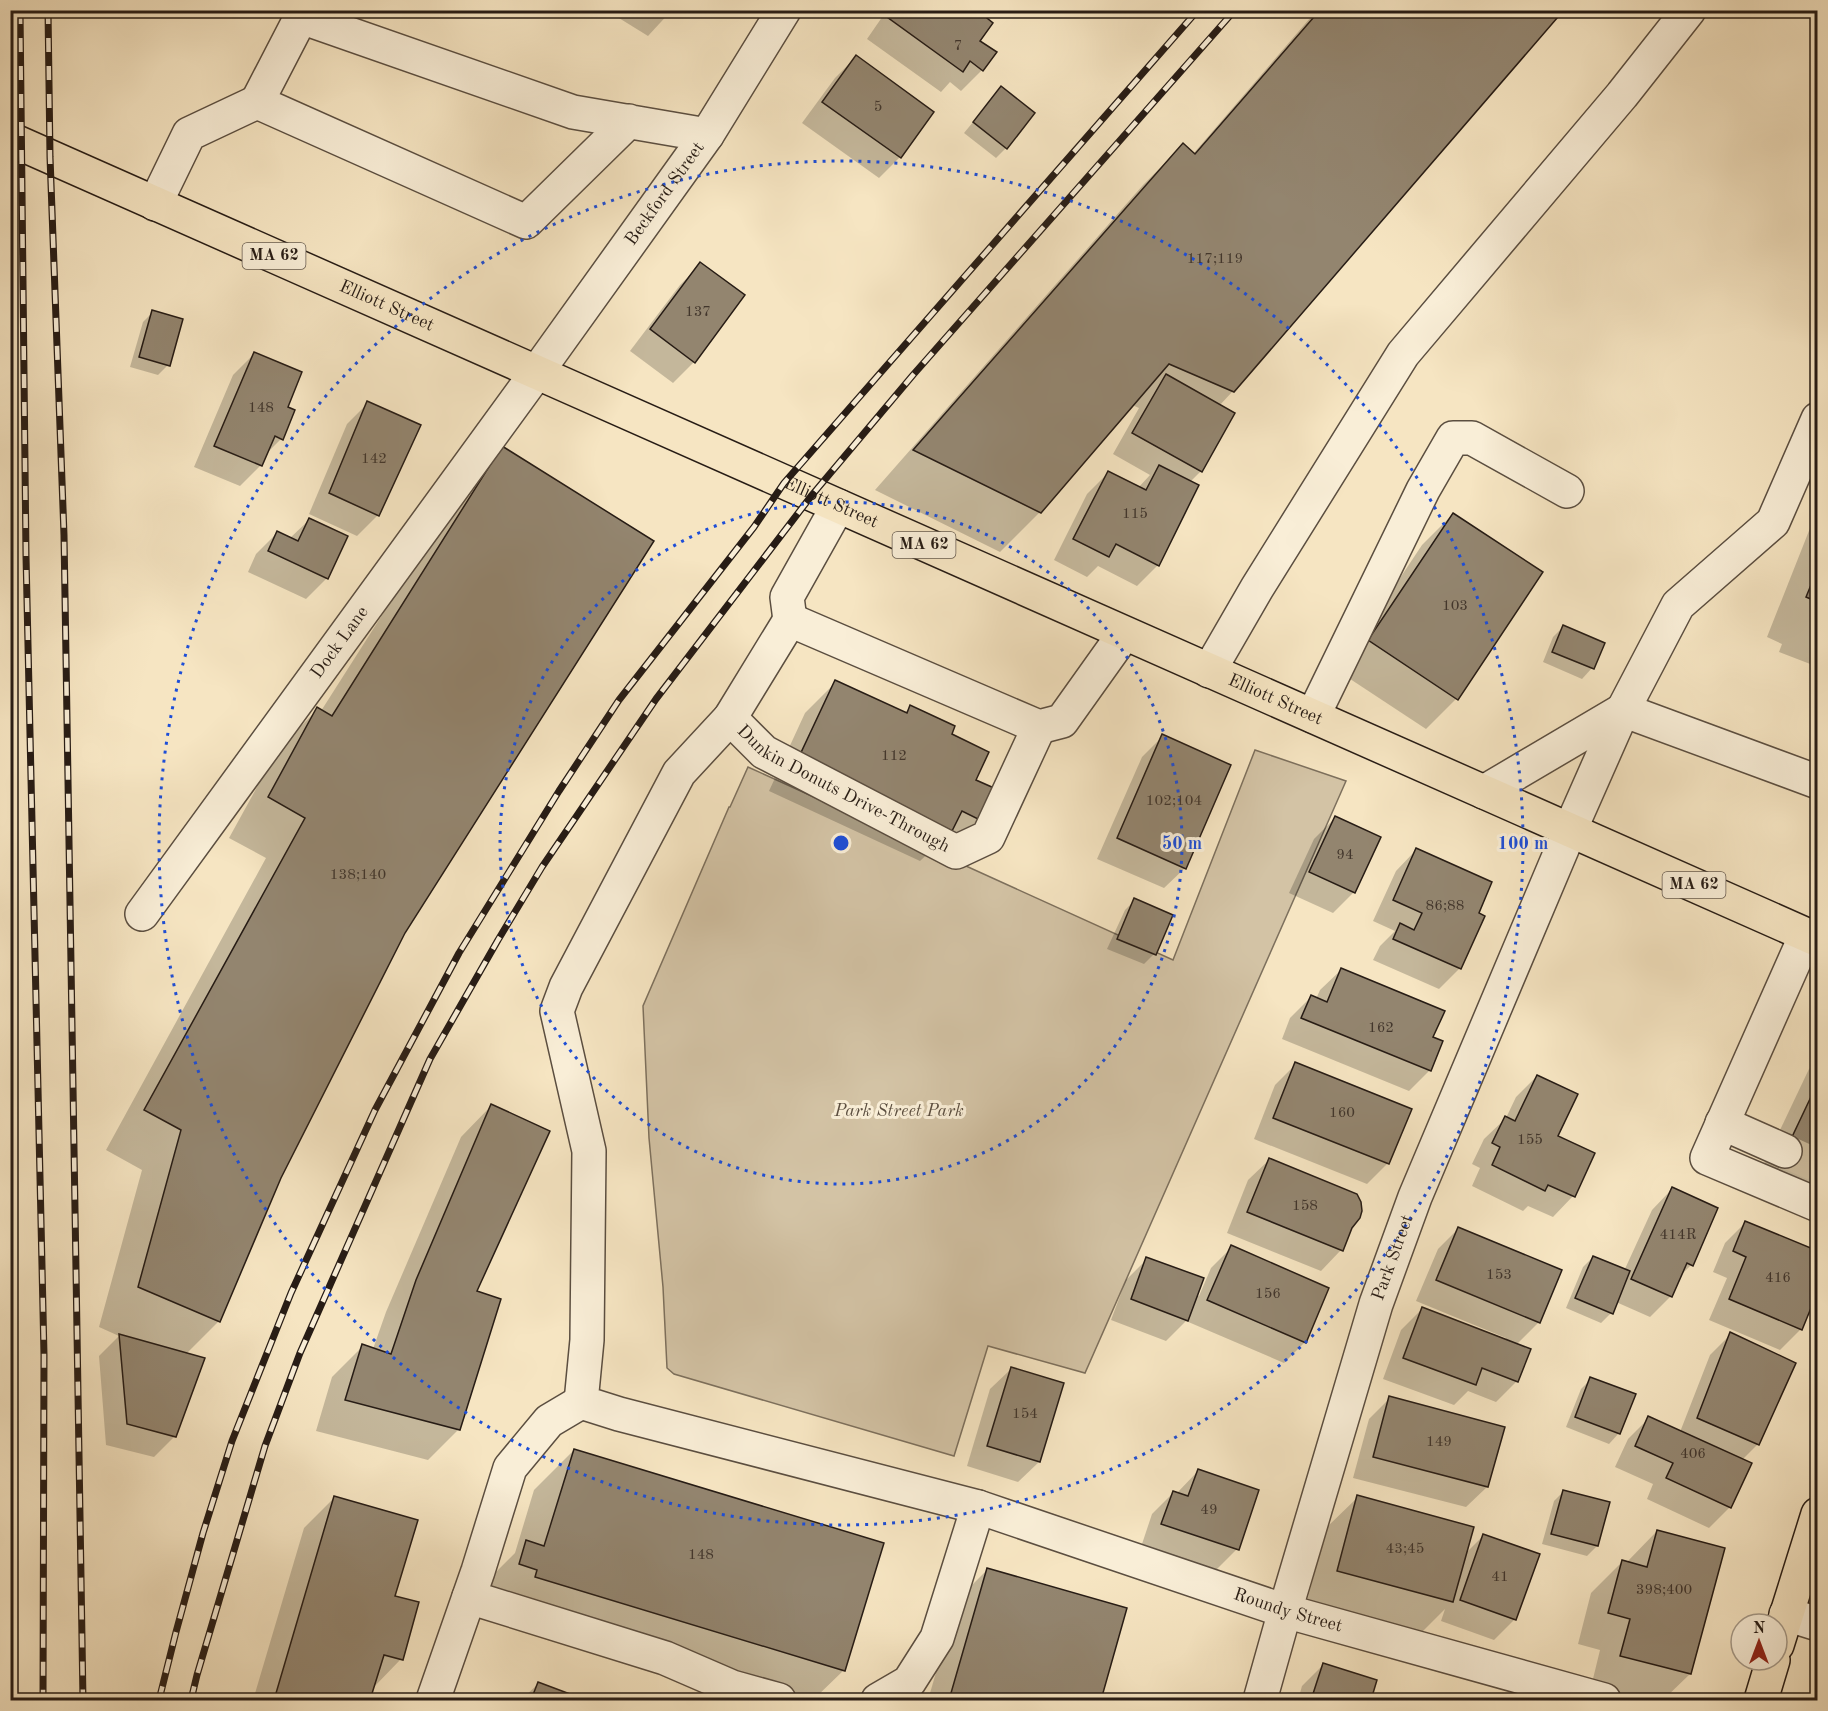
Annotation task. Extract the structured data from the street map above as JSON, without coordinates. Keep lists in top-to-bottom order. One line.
{"streets":{"main road":["MA 62","Elliott Street"],"street":["Beckford Street","Dock Lane","Dunkin Donuts Drive-Through","Park Street","Roundy Street"]},"crossings":[["Beckford Street","Elliott Street"],["Beckford Street","Dock Lane"],["Elliott Street","Dock Lane"],["Elliott Street","Park Street"],["Park Street","Roundy Street"]],"parks":["Park Street Park"],"house_numbers":["7","5","117;119","137","148","142","115","103","112","102;104","94","138;140","86;88","162","160","155","158","414R","153","416","156","154","149","406","49","43;45","148","41","398;400"],"north":"top","rings":["50 m","100 m"]}
